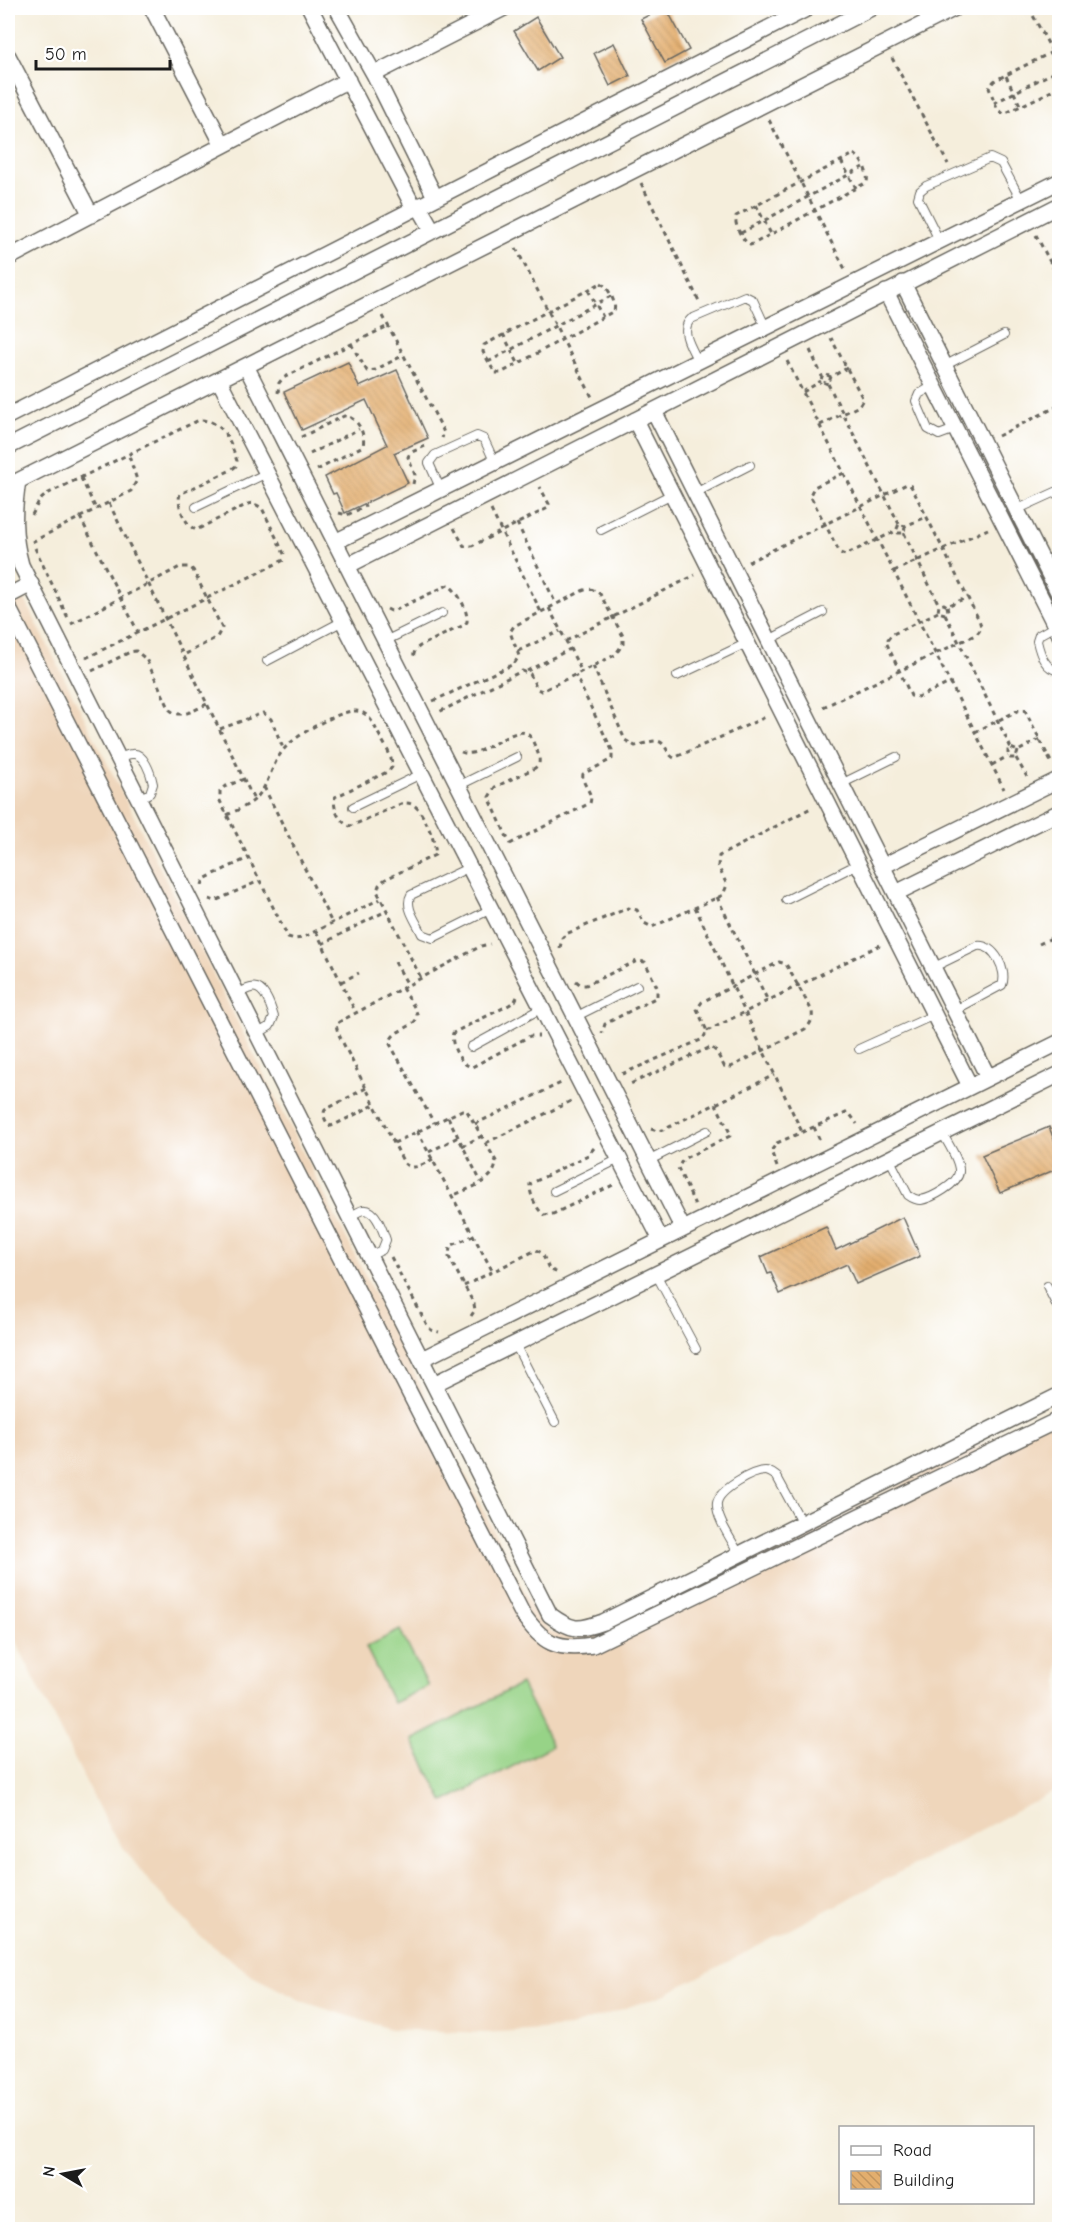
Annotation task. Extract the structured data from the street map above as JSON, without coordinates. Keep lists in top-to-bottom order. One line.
{"legend":["Road","Building"],"scale_bar":"50 m","north":"left"}
